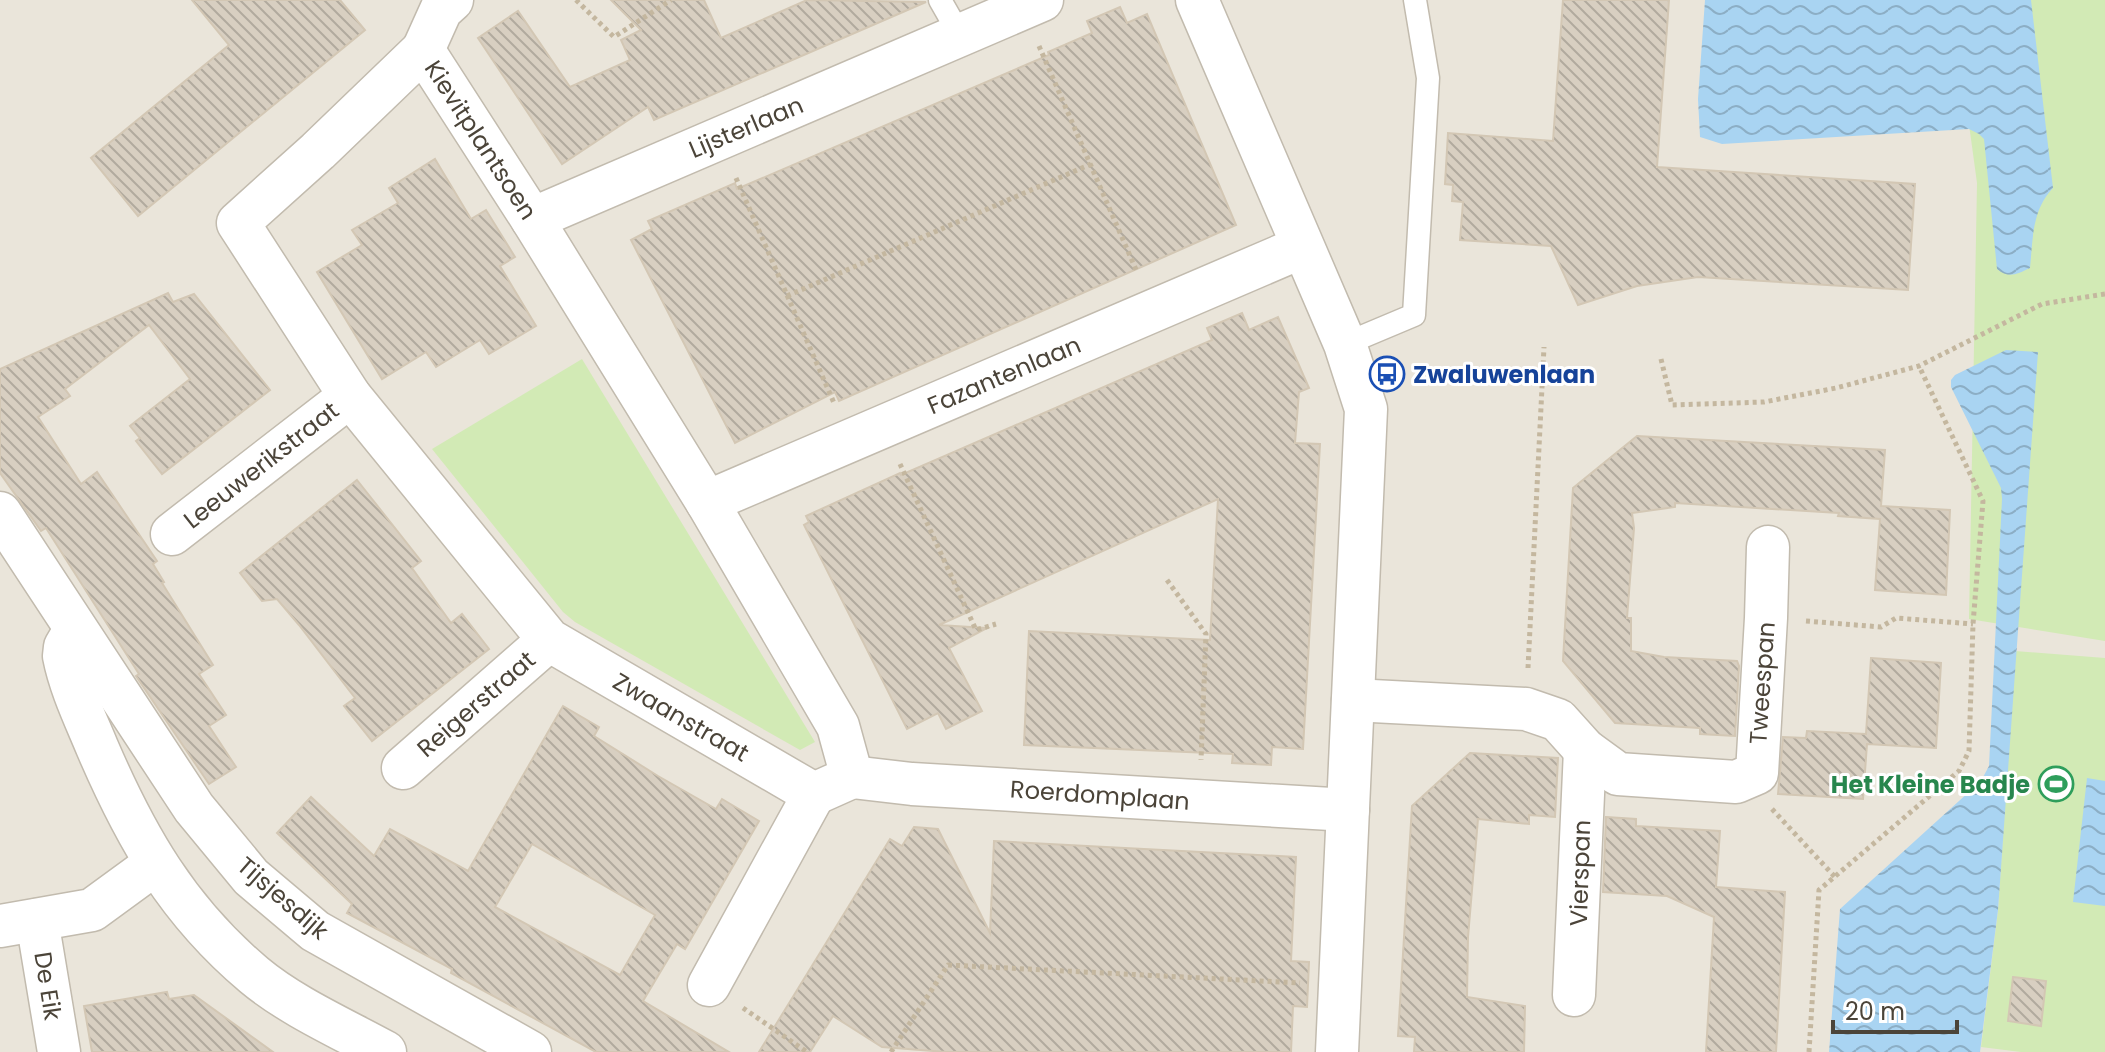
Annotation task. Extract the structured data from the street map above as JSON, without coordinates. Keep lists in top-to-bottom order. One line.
{"streets":{"street":["Lijsterlaan","Kievitplantsoen","Fazantenlaan","Leeuwerikstraat","Tweespan","Reigerstraat","Zwaanstraat","Roerdomplaan","Vierspan","Tijsjesdijk","De Eik"]},"crossings":[["Lijsterlaan","Kievitplantsoen"],["Kievitplantsoen","Fazantenlaan"],["Kievitplantsoen","Leeuwerikstraat"],["Kievitplantsoen","Reigerstraat"],["Kievitplantsoen","Zwaanstraat"],["Kievitplantsoen","Roerdomplaan"],["Tweespan","Vierspan"],["Reigerstraat","Zwaanstraat"]],"places":{"bus stop":["Zwaluwenlaan"],"sports":["Het Kleine Badje"]},"scale_bar":"20 m"}
